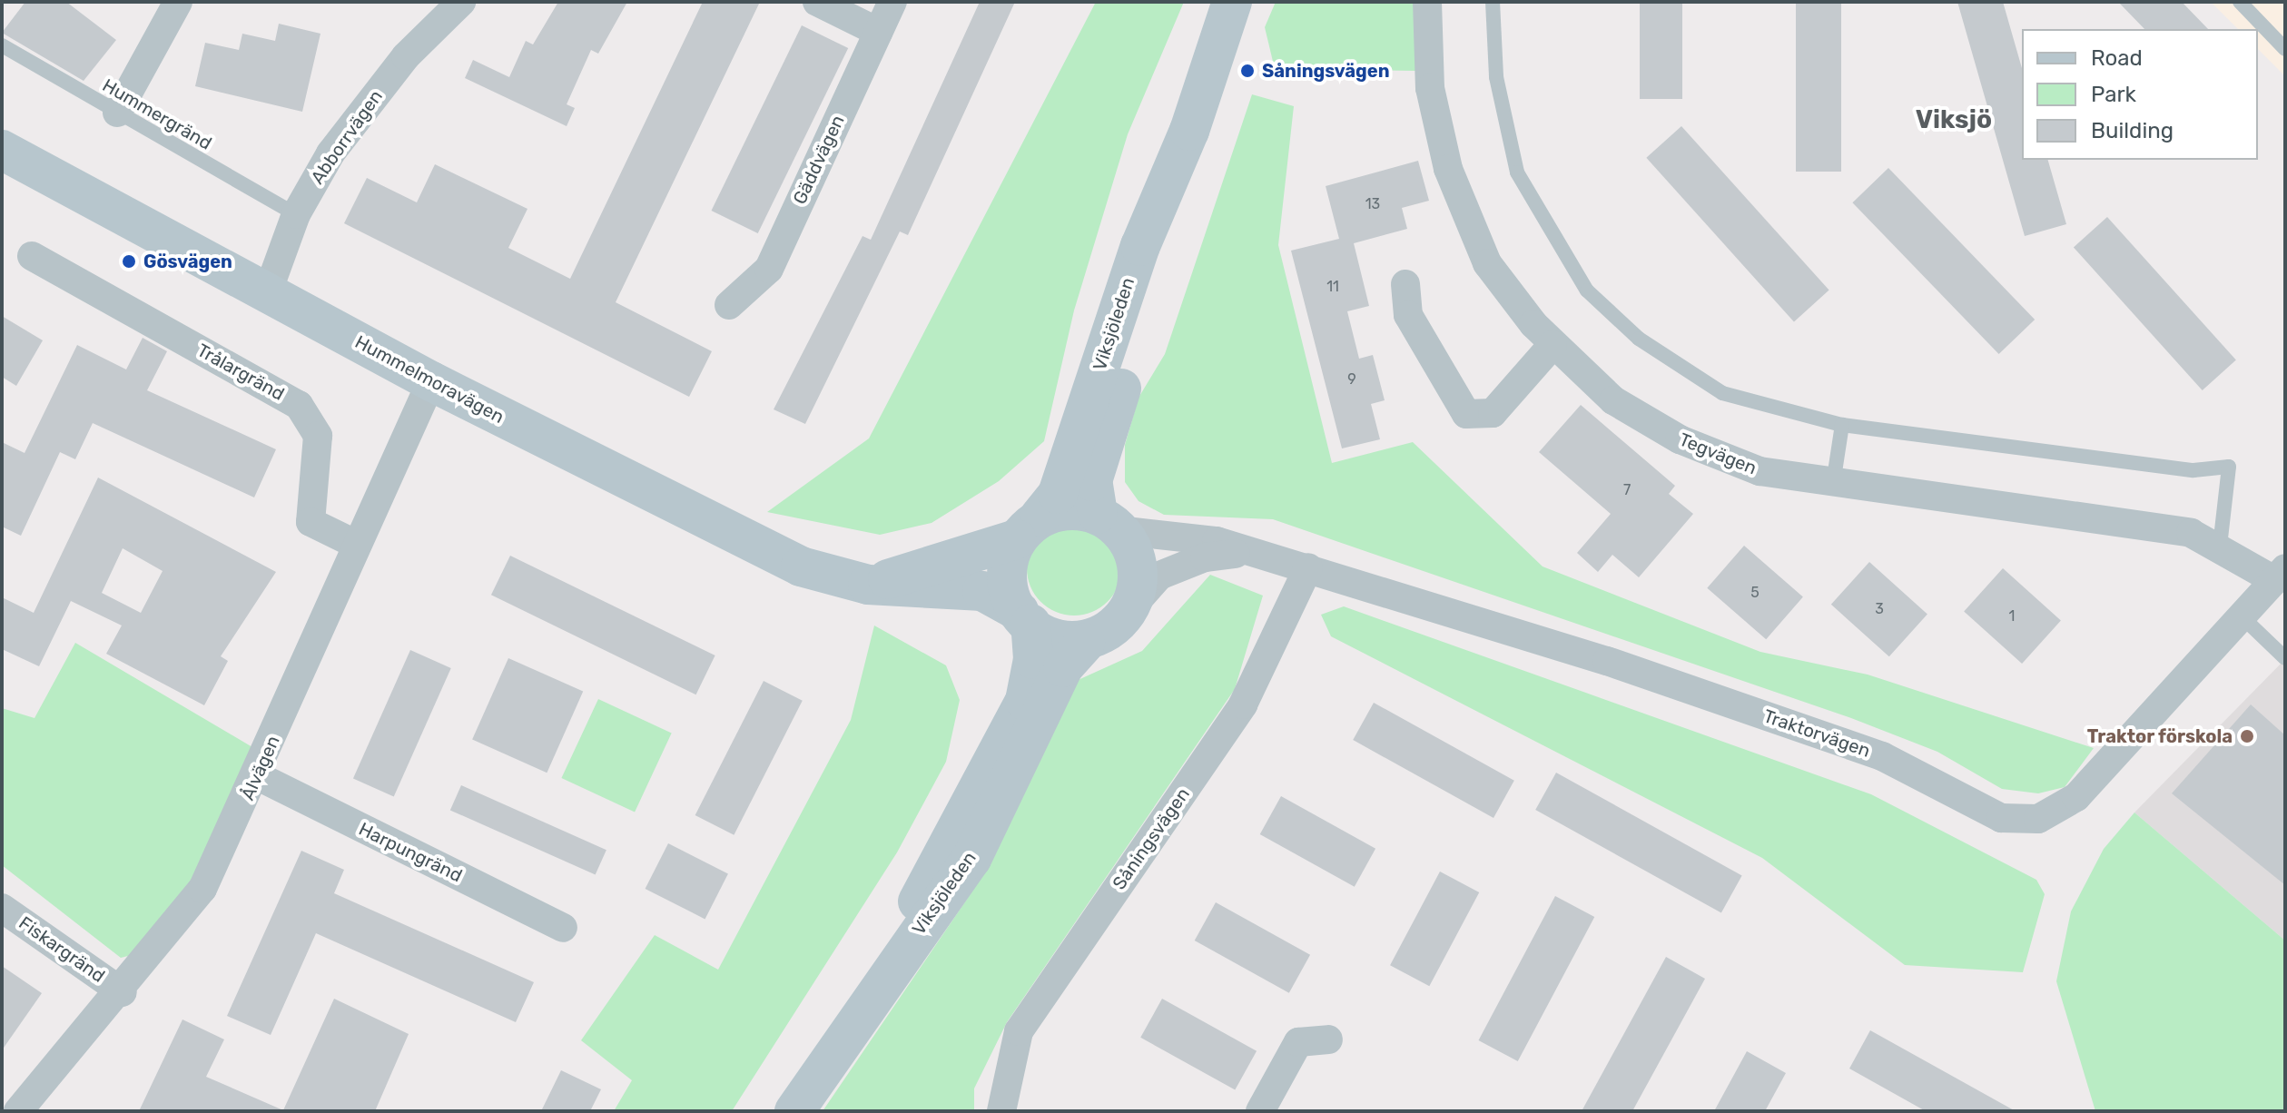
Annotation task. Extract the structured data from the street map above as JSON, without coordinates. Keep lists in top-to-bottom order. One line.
{"streets":{"main road":["Viksjöleden","Hummelmoravägen"],"street":["Abborrvägen","Gäddvägen","Trålargränd","Tegvägen","Traktorvägen","Ålvägen","Såningsvägen","Harpungränd","Fiskargränd"],"lane":["Hummergränd"]},"crossings":[["Hummergränd","Abborrvägen"],["Abborrvägen","Hummelmoravägen"],["Viksjöleden","Hummelmoravägen"],["Viksjöleden","Traktorvägen"],["Trålargränd","Ålvägen"],["Hummelmoravägen","Traktorvägen"],["Hummelmoravägen","Ålvägen"],["Tegvägen","Traktorvägen"],["Traktorvägen","Såningsvägen"],["Ålvägen","Harpungränd"],["Ålvägen","Fiskargränd"]],"districts":["Viksjö"],"places":["Såningsvägen","Gösvägen","Traktor förskola"],"house_numbers":["13","11","9","7","5","3","1"],"legend":["Road","Park","Building"]}
